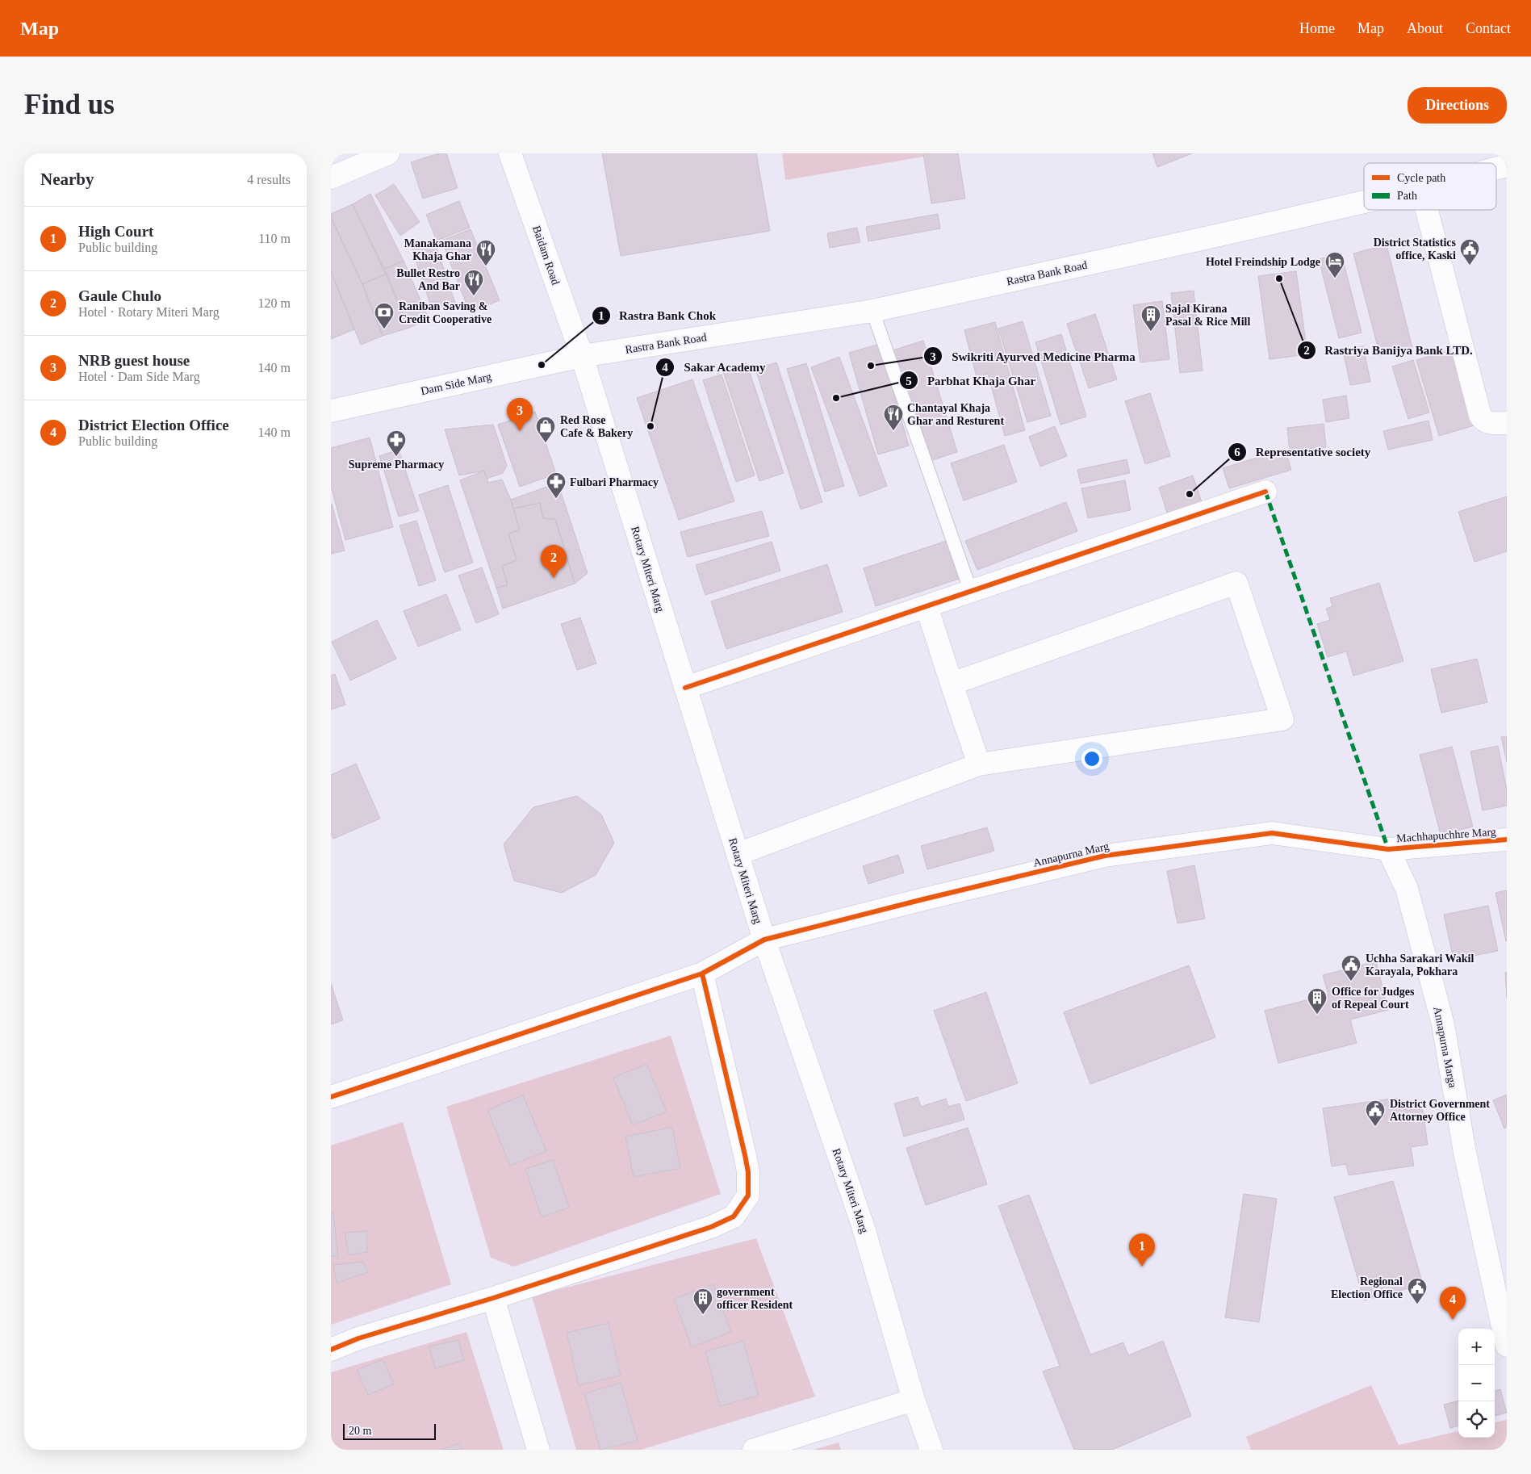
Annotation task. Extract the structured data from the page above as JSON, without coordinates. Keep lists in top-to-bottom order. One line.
{"streets":{"street":["Baidam Road","Rastra Bank Road","Dam Side Marg","Rotary Miteri Marg","Machhapuchhre Marg","Annapurna Marg","Annapurna Marga"]},"crossings":[["Baidam Road","Rastra Bank Road"],["Baidam Road","Dam Side Marg"],["Baidam Road","Rotary Miteri Marg"],["Rastra Bank Road","Dam Side Marg"],["Rastra Bank Road","Rotary Miteri Marg"],["Dam Side Marg","Rotary Miteri Marg"],["Rotary Miteri Marg","Annapurna Marg"],["Machhapuchhre Marg","Annapurna Marg"],["Machhapuchhre Marg","Annapurna Marga"],["Annapurna Marg","Annapurna Marga"]],"places":{"public building":["District Statistics office, Kaski","Uchha Sarakari Wakil Karayala, Pokhara","District Government Attorney Office","Regional Election Office"],"restaurant":["Manakamana Khaja Ghar","Bullet Restro And Bar","Chantayal Khaja Ghar and Resturent"],"other":["Rastriya Banijya Bank LTD.","Rastra Bank Chok","Swikriti Ayurved Medicine Pharma","Parbhat Khaja Ghar","Sakar Academy","Representative society"],"hotel":["Hotel Freindship Lodge"],"bank":["Raniban Saving & Credit Cooperative"],"building":["Sajal Kirana Pasal & Rice Mill","Office for Judges of Repeal Court","government officer Resident"],"shop":["Red Rose Cafe & Bakery"],"pharmacy":["Supreme Pharmacy","Fulbari Pharmacy"]},"legend":["Cycle path","Path"],"scale_bar":"20 m","page":{"header":"Map","nav":["Home","Map","About","Contact"],"buttons":"Directions","title":"Find us","heading":["Nearby","4 results"],"list":[{"mark":"1","name":"High Court","note":"Public building","value":"110 m"},{"mark":"2","name":"Gaule Chulo","note":"Hotel · Rotary Miteri Marg","value":"120 m"},{"mark":"3","name":"NRB guest house","note":"Hotel · Dam Side Marg","value":"140 m"},{"mark":"4","name":"District Election Office","note":"Public building","value":"140 m"}],"pins":["3","2","1","4"],"map_buttons":["+","−"],"scale":"20 m"}}
